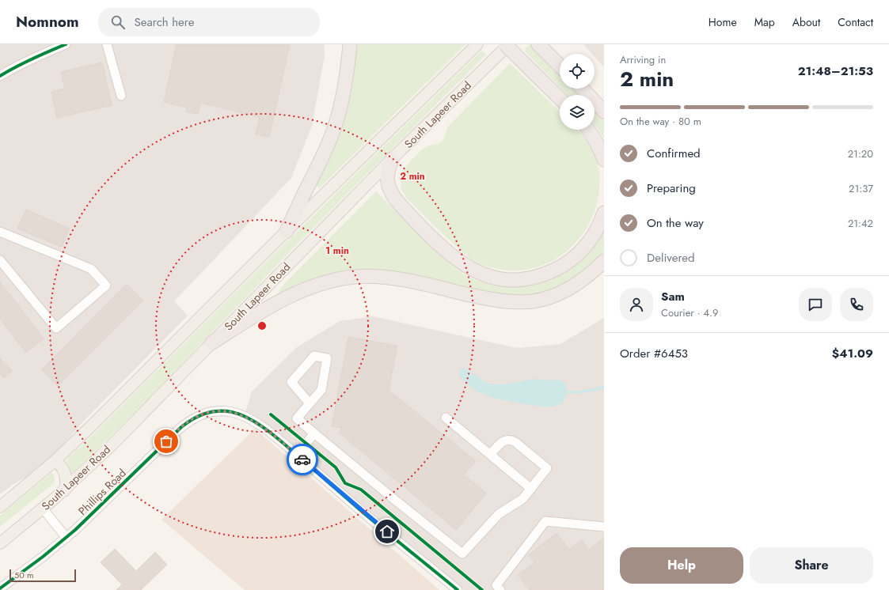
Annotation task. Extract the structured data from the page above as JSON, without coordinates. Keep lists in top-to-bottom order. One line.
{"streets":{"main road":["South Lapeer Road"],"street":["Phillips Road"]},"scale_bar":"50 m","page":{"header":"Nomnom","search":"Search here","nav":["Home","Map","About","Contact"],"heading":["2 min","Arriving in","21:48–21:53"],"panel":["Sam","Courier · 4.9","Order #6453","$41.09"],"bar":"On the way · 80 m","list":[["Confirmed","21:20"],["Preparing","21:37"],["On the way","21:42"],"Delivered"],"buttons":["Help","Share"],"scale":"50 m"},"rings":["2 min","1 min"]}
